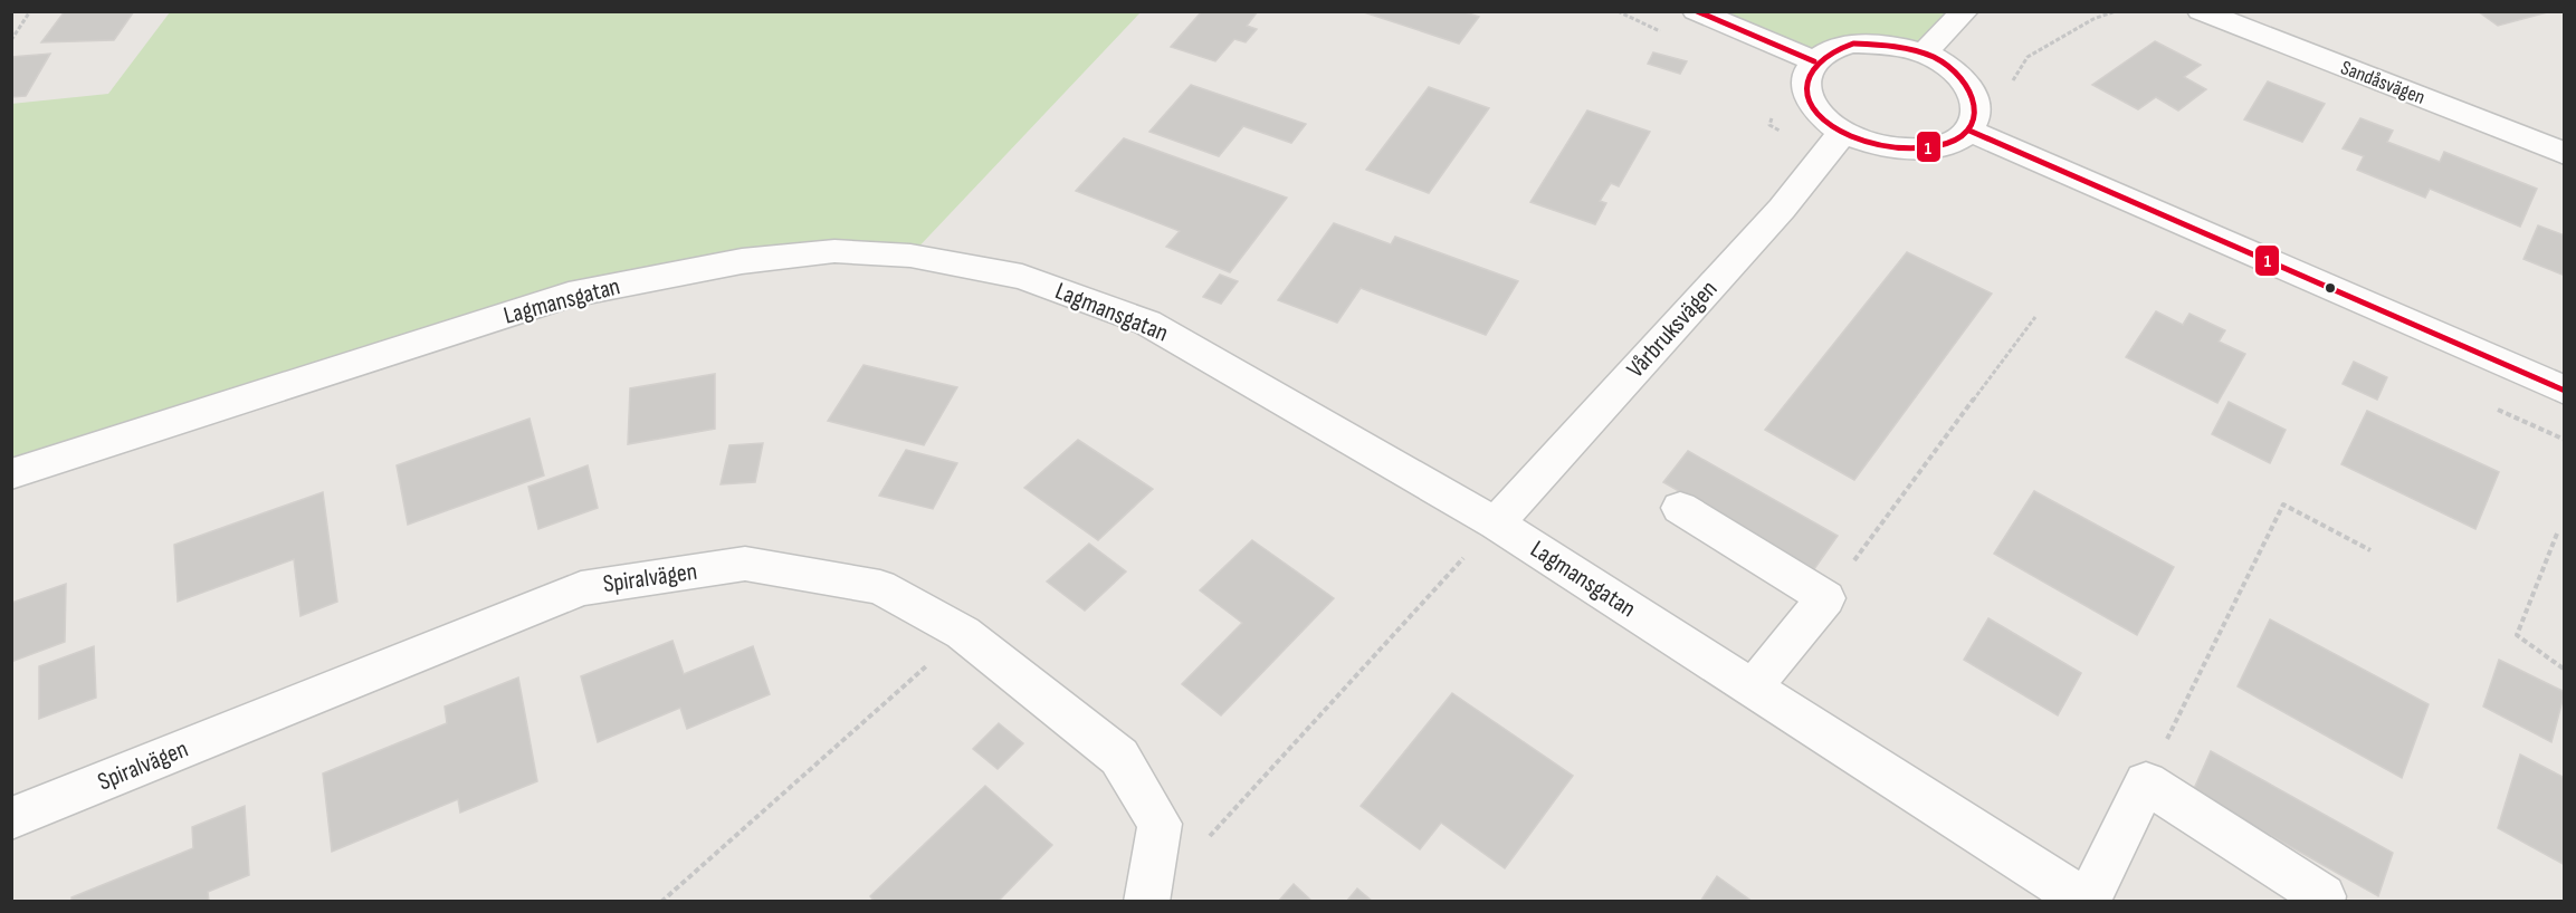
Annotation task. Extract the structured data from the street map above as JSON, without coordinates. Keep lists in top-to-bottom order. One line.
{"streets":{"street":["Sandåsvägen","Lagmansgatan","Vårbruksvägen","Spiralvägen"]},"crossings":[["Lagmansgatan","Vårbruksvägen"]],"lines":["transit line 1"]}
